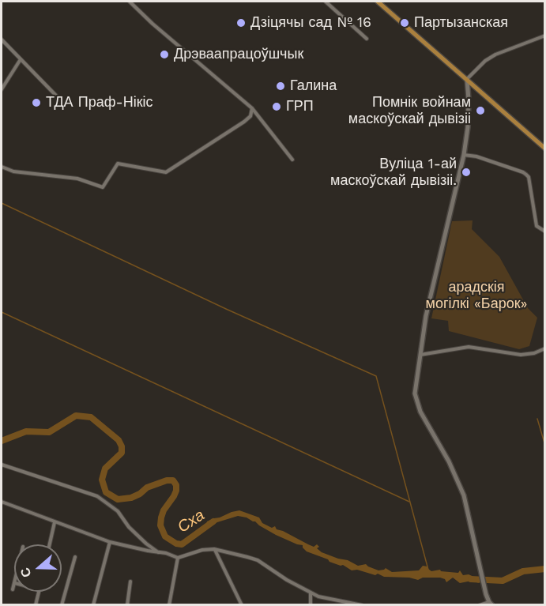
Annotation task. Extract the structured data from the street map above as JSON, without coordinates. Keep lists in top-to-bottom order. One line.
{"water":["Сха"],"parks":["арадскія могілкі «Барок»"],"places":["Дзіцячы сад № 16","Партызанская","Дрэваапрацоўшчык","Галина","ТДА Праф-Нікіс","ГРП","Помнік войнам маскоўскай дывізіі","Вуліца 1-ай маскоўскай дывізіі."],"north":"left"}
